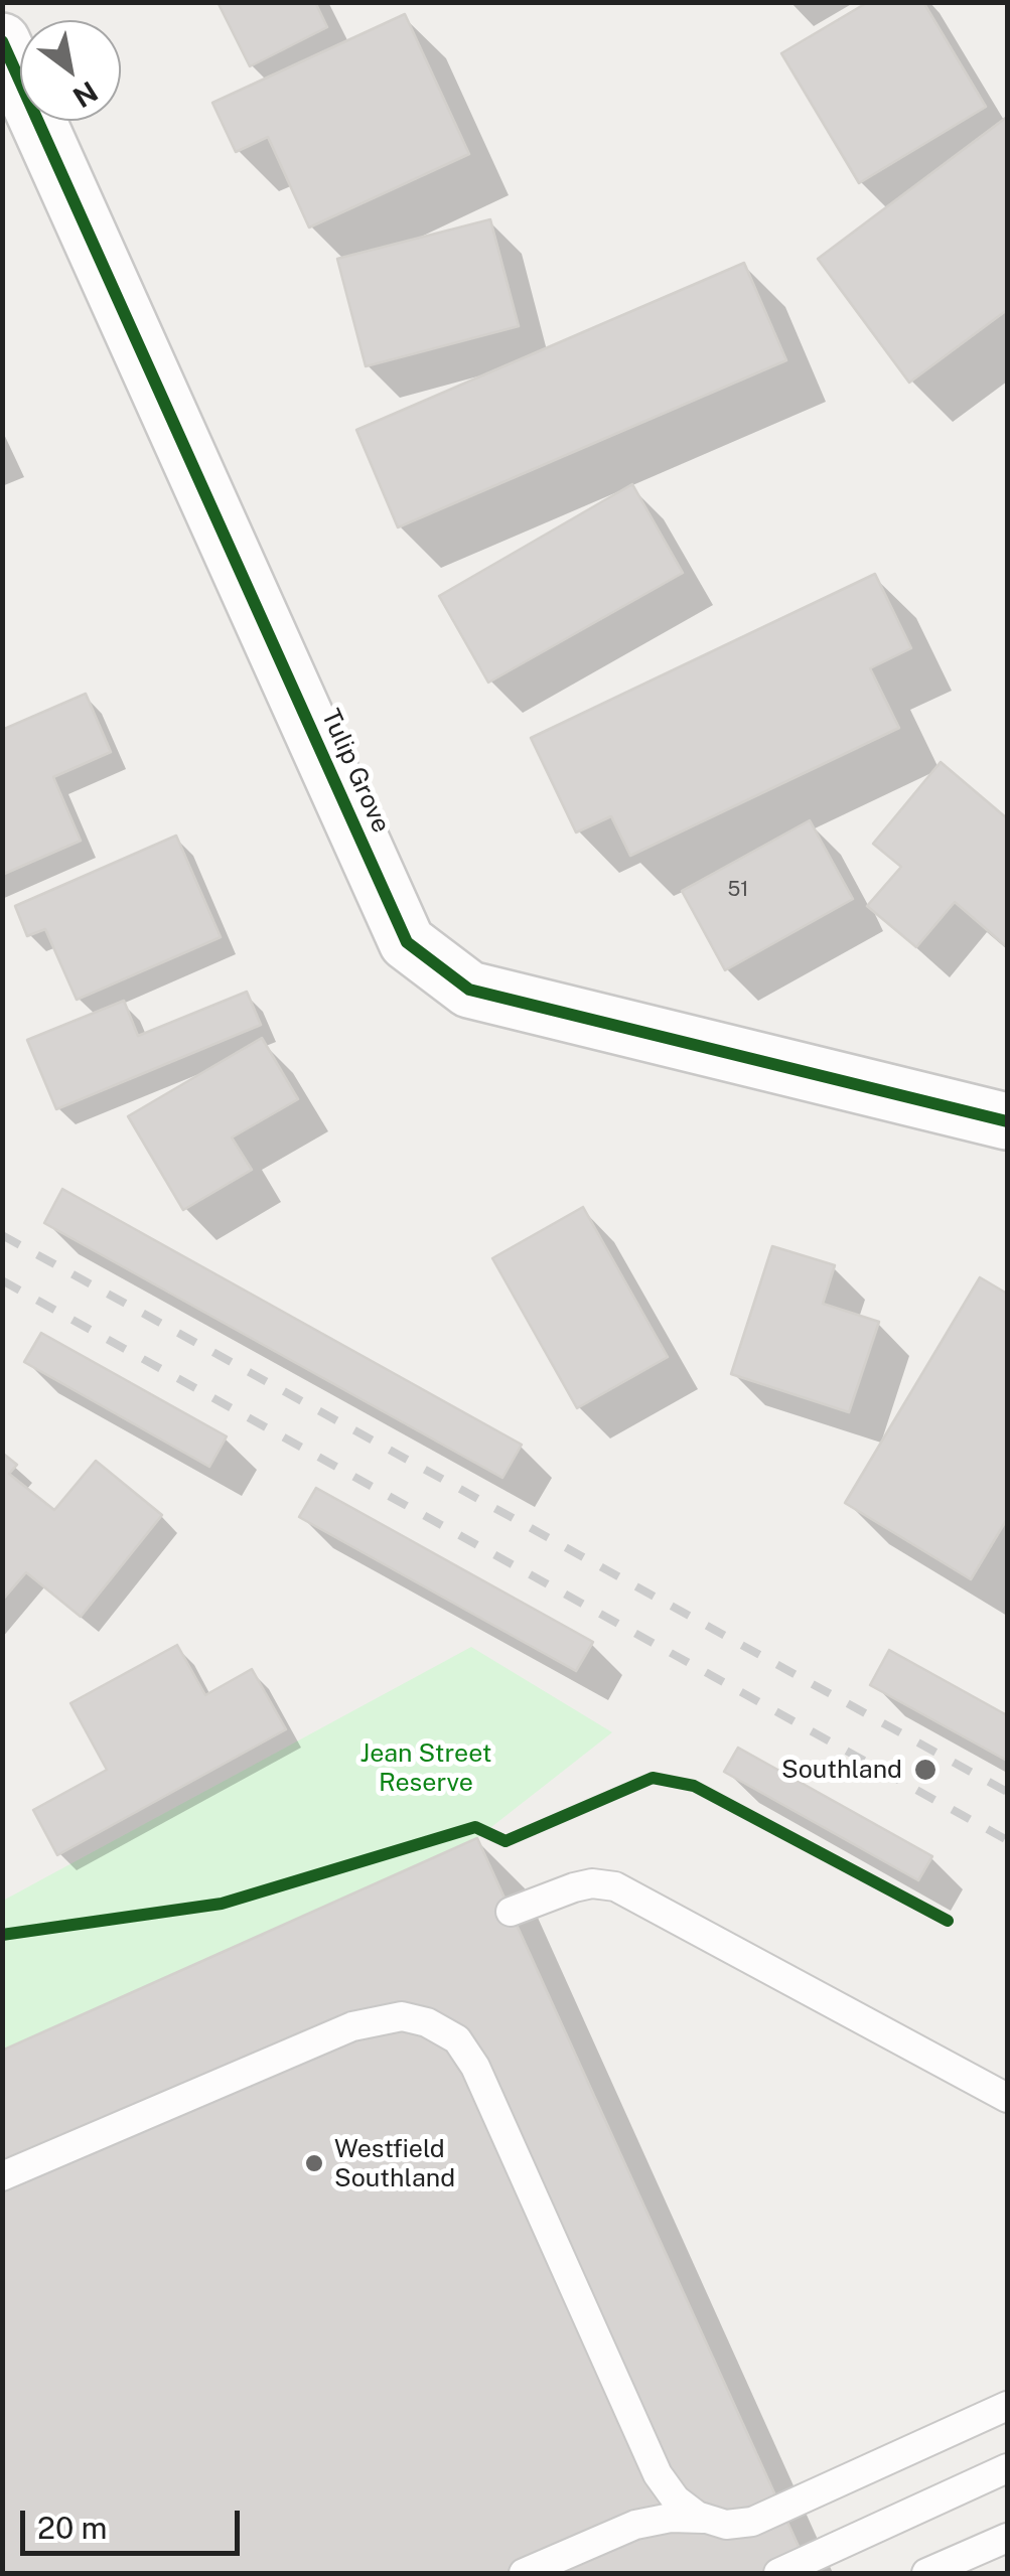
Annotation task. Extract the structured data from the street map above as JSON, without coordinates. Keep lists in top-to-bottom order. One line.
{"streets":{"street":["Tulip Grove"]},"parks":["Jean Street Reserve"],"places":["Southland","Westfield Southland"],"house_numbers":["51"],"scale_bar":"20 m","north":"bottom right"}
